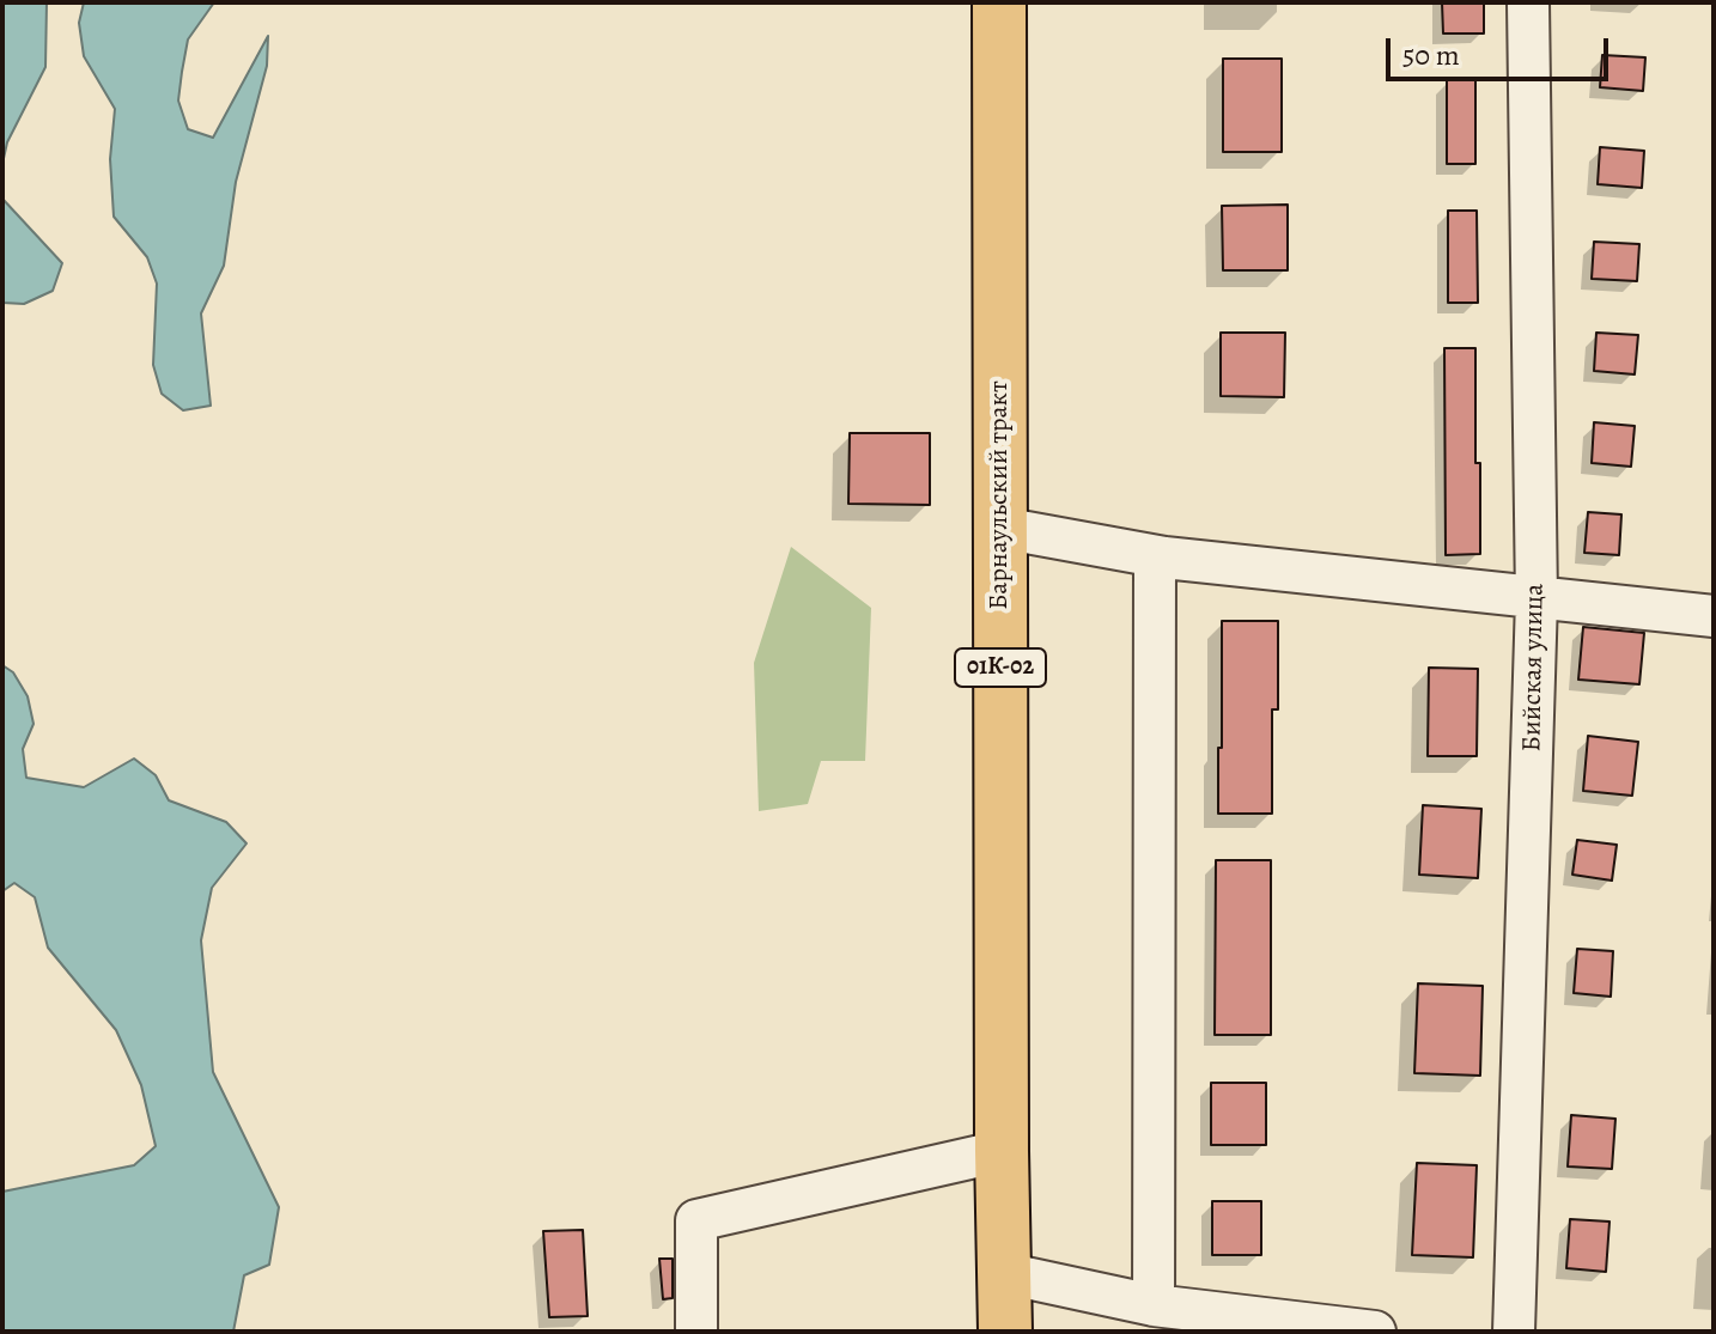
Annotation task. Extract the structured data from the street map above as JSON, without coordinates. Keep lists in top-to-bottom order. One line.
{"streets":{"main road":["Барнаульский тракт","01К-02"],"street":["Бийская улица"]},"scale_bar":"50 m"}
